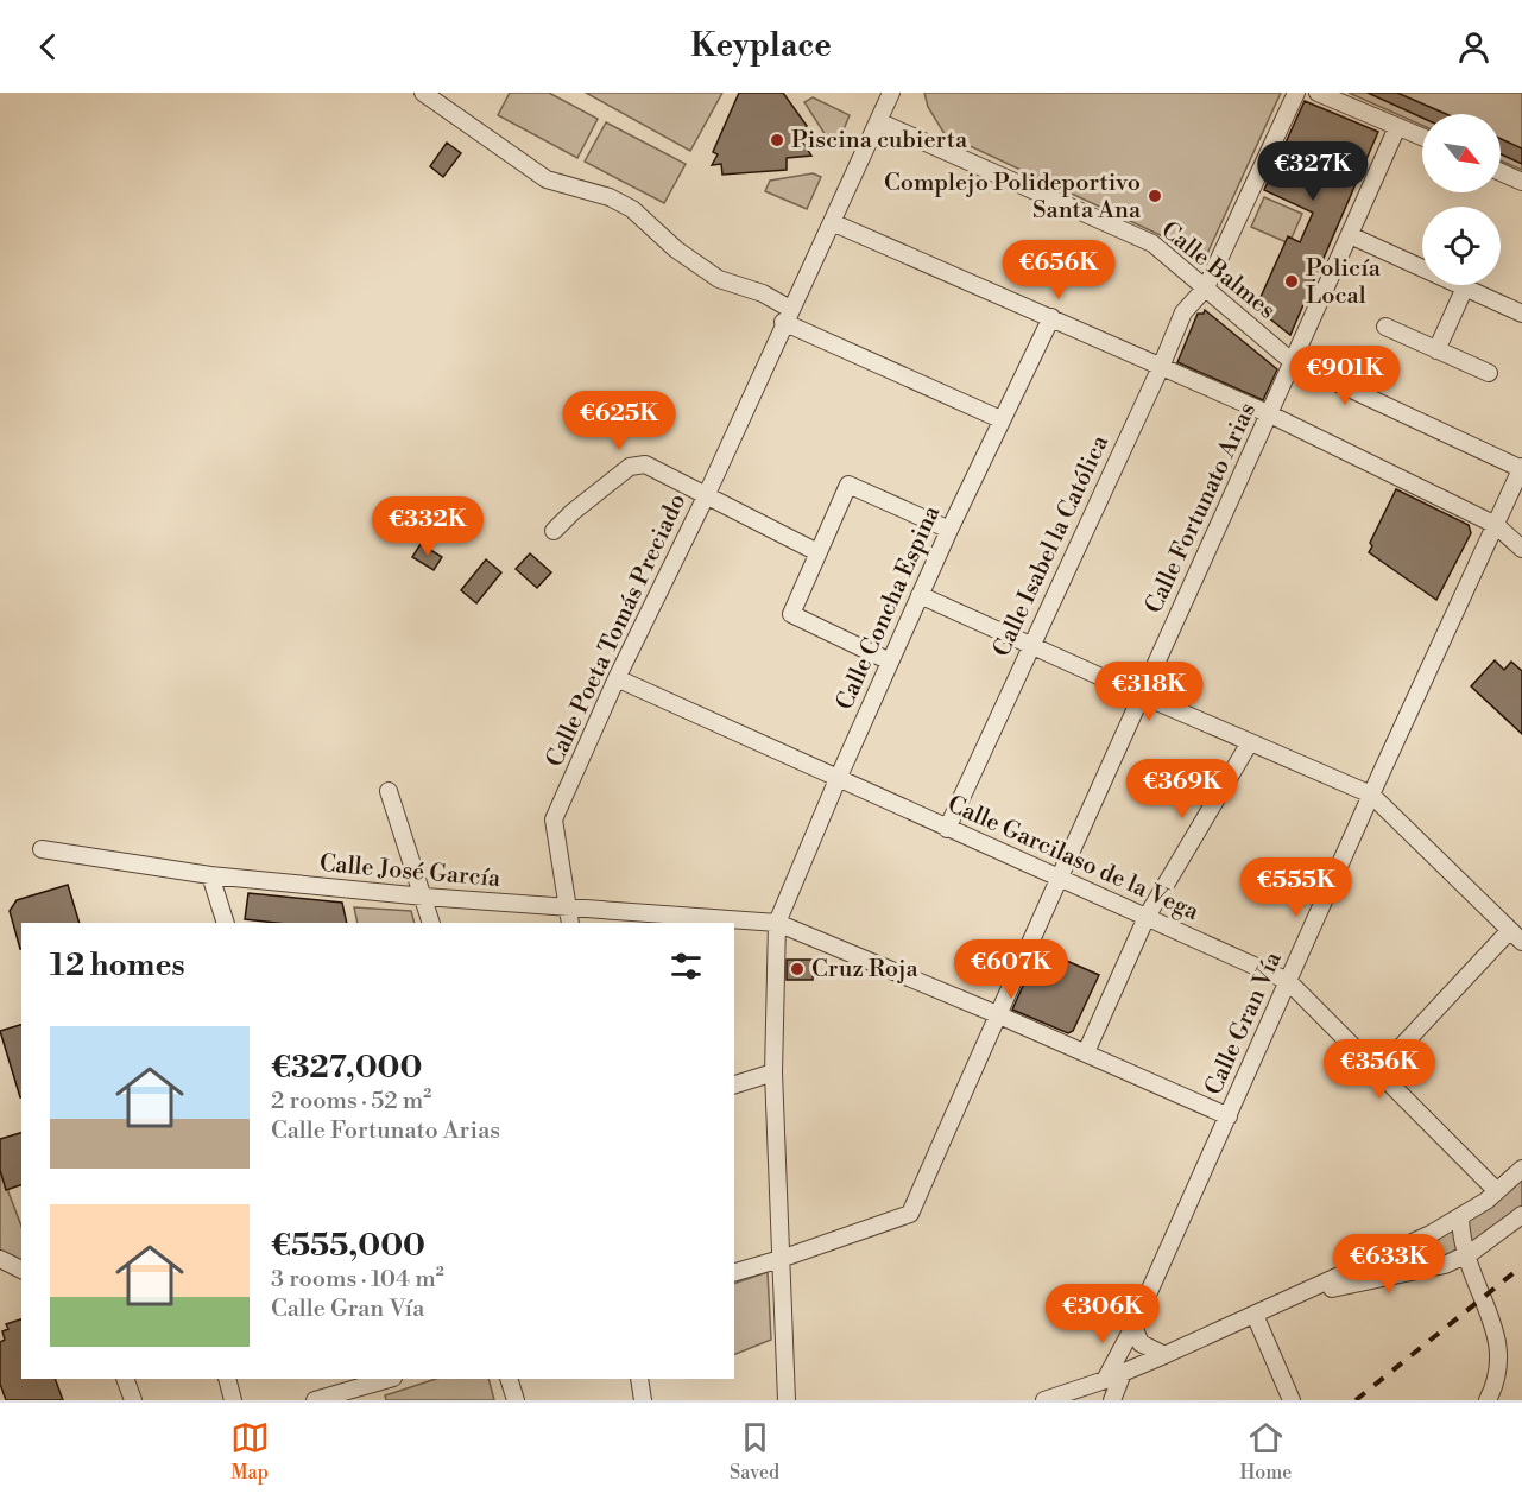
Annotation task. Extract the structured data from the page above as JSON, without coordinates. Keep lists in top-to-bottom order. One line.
{"streets":{"street":["Calle Balmes","Calle Fortunato Arias","Calle Isabel la Católica","Calle Concha Espina","Calle Poeta Tomás Preciado","Calle Garcilaso de la Vega","Calle José García","Calle Gran Vía"]},"crossings":[["Calle Balmes","Calle Fortunato Arias"],["Calle Balmes","Calle Isabel la Católica"],["Calle Balmes","Calle Poeta Tomás Preciado"],["Calle Balmes","Calle Gran Vía"],["Calle Fortunato Arias","Calle Garcilaso de la Vega"],["Calle Fortunato Arias","Calle José García"],["Calle Isabel la Católica","Calle Garcilaso de la Vega"],["Calle Concha Espina","Calle Garcilaso de la Vega"],["Calle Concha Espina","Calle José García"],["Calle Poeta Tomás Preciado","Calle Garcilaso de la Vega"],["Calle Poeta Tomás Preciado","Calle José García"],["Calle Garcilaso de la Vega","Calle Gran Vía"],["Calle José García","Calle Gran Vía"]],"places":["Piscina cubierta","Complejo Polideportivo Santa Ana","Policía Local","Cruz Roja"],"north":"bottom right","page":{"header":"Keyplace","price":["€327K","€656K","€901K","€625K","€332K","€318K","€369K","€555K","€607K","€356K","€633K","€306K"],"heading":"12 homes","list":[{"name":"€327,000","note":"2 rooms · 52 m² · Calle Fortunato Arias"},{"name":"€555,000","note":"3 rooms · 104 m² · Calle Gran Vía"}],"tabs":["Map","Saved","Home"]}}
